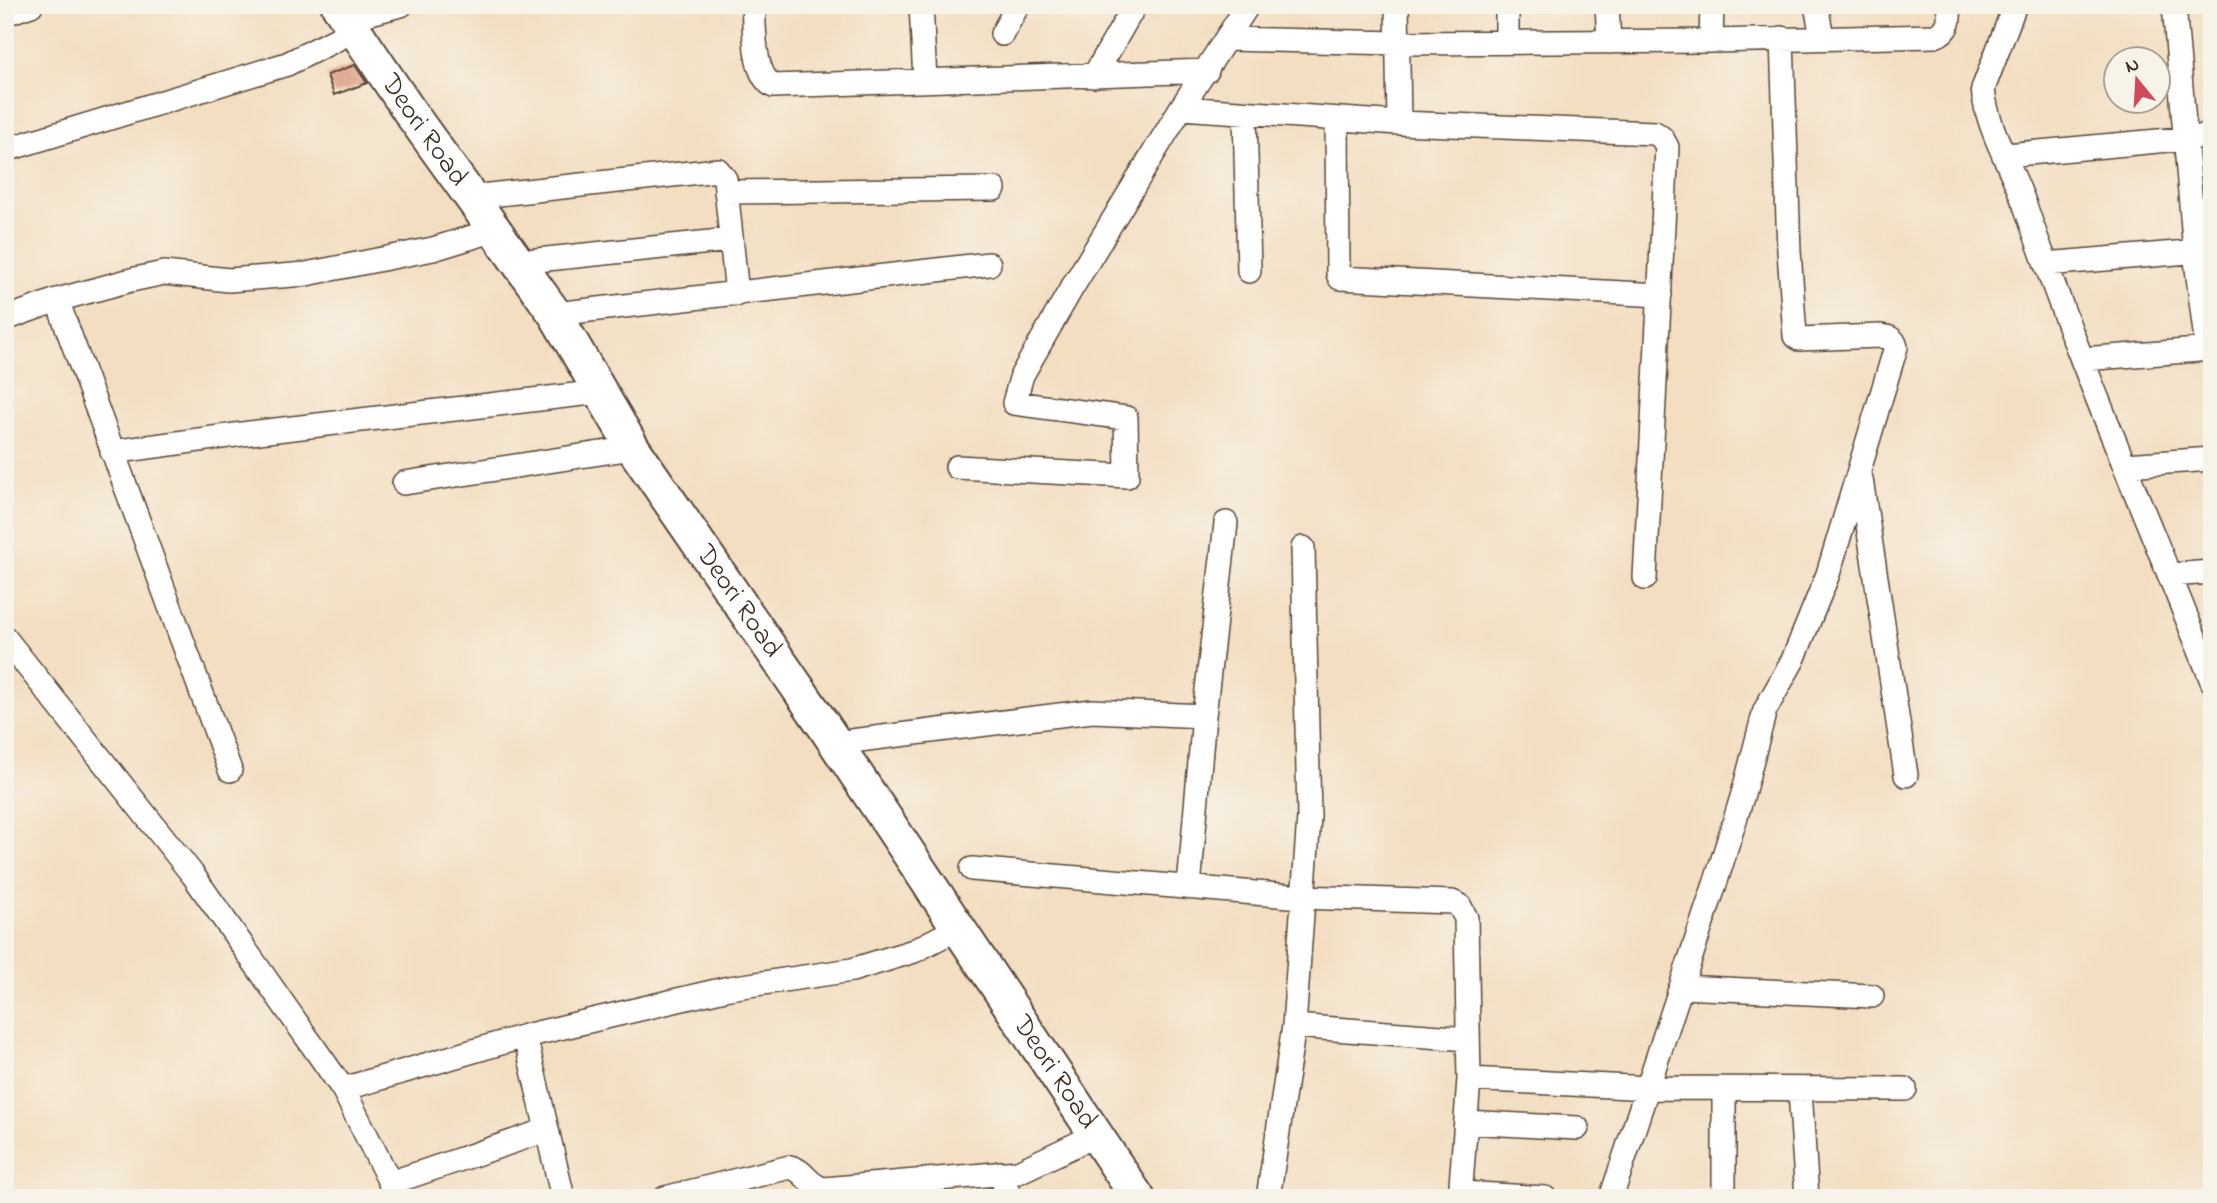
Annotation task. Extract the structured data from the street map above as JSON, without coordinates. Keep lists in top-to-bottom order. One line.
{"streets":{"street":["Deori Road"]},"north":"top"}
